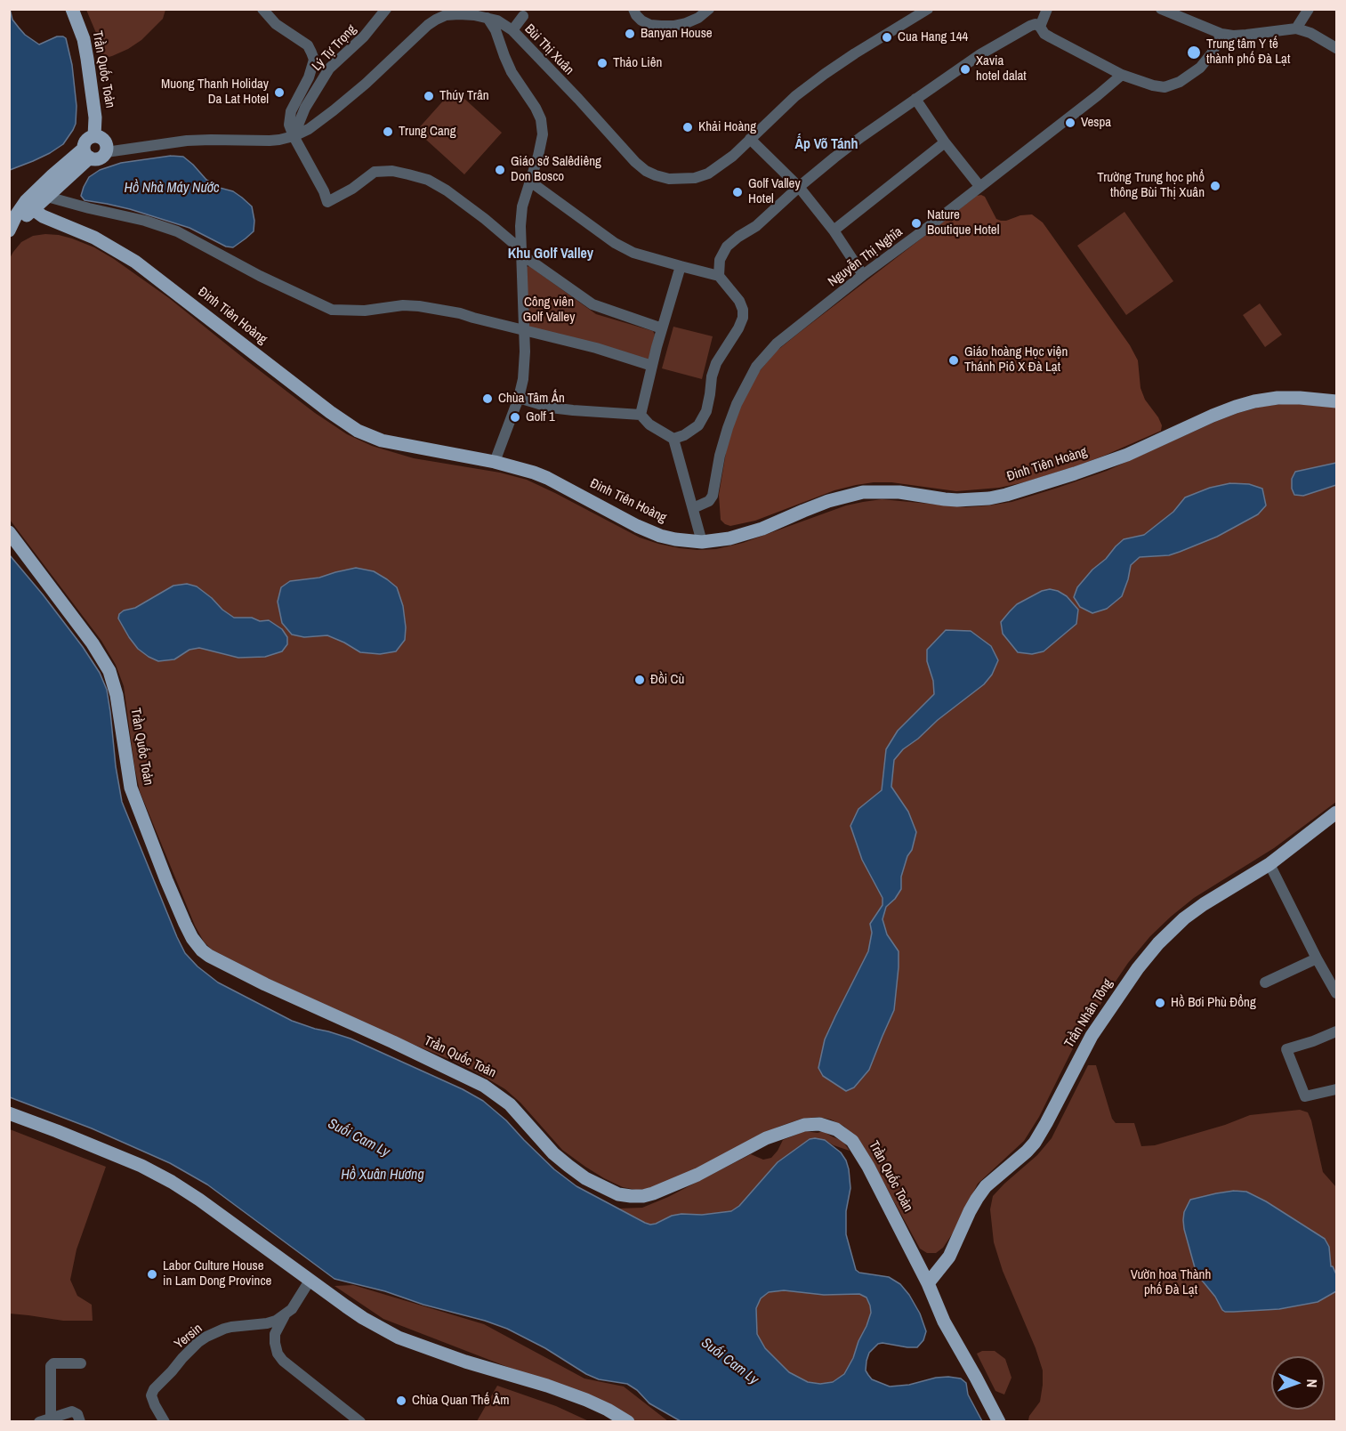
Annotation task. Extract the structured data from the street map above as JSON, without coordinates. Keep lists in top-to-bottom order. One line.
{"streets":{"main road":["Trần Quốc Toản","Đinh Tiên Hoàng","Trần Nhân Tông"],"street":["Lý Tự Trọng","Bùi Thị Xuân","Nguyễn Thị Nghĩa","Yersin"]},"crossings":[["Lý Tự Trọng","Bùi Thị Xuân"],["Bùi Thị Xuân","Trần Quốc Toản"],["Trần Quốc Toản","Trần Nhân Tông"]],"districts":["Ấp Võ Tánh","Khu Golf Valley"],"water":["Hồ Nhà Máy Nước","Suối Cam Ly","Hồ Xuân Hương"],"parks":["Công viên Golf Valley","Vườn hoa Thành phố Đà Lạt"],"places":["Banyan House","Cua Hang 144","Trung tâm Y tế thành phố Đà Lạt","Thảo Liên","Xavia hotel dalat","Muong Thanh Holiday Da Lat Hotel","Thúy Trân","Vespa","Khải Hoàng","Trung Cang","Giáo sở Salêdiêng Don Bosco","Trường Trung học phổ thông Bùi Thị Xuân","Golf Valley Hotel","Nature Boutique Hotel","Giáo hoàng Học viện Thánh Piô X Đà Lạt","Chùa Tâm Ấn","Golf 1","Đồi Cù","Hồ Bơi Phù Đổng","Labor Culture House in Lam Dong Province","Chùa Quan Thế Âm"],"north":"right"}
